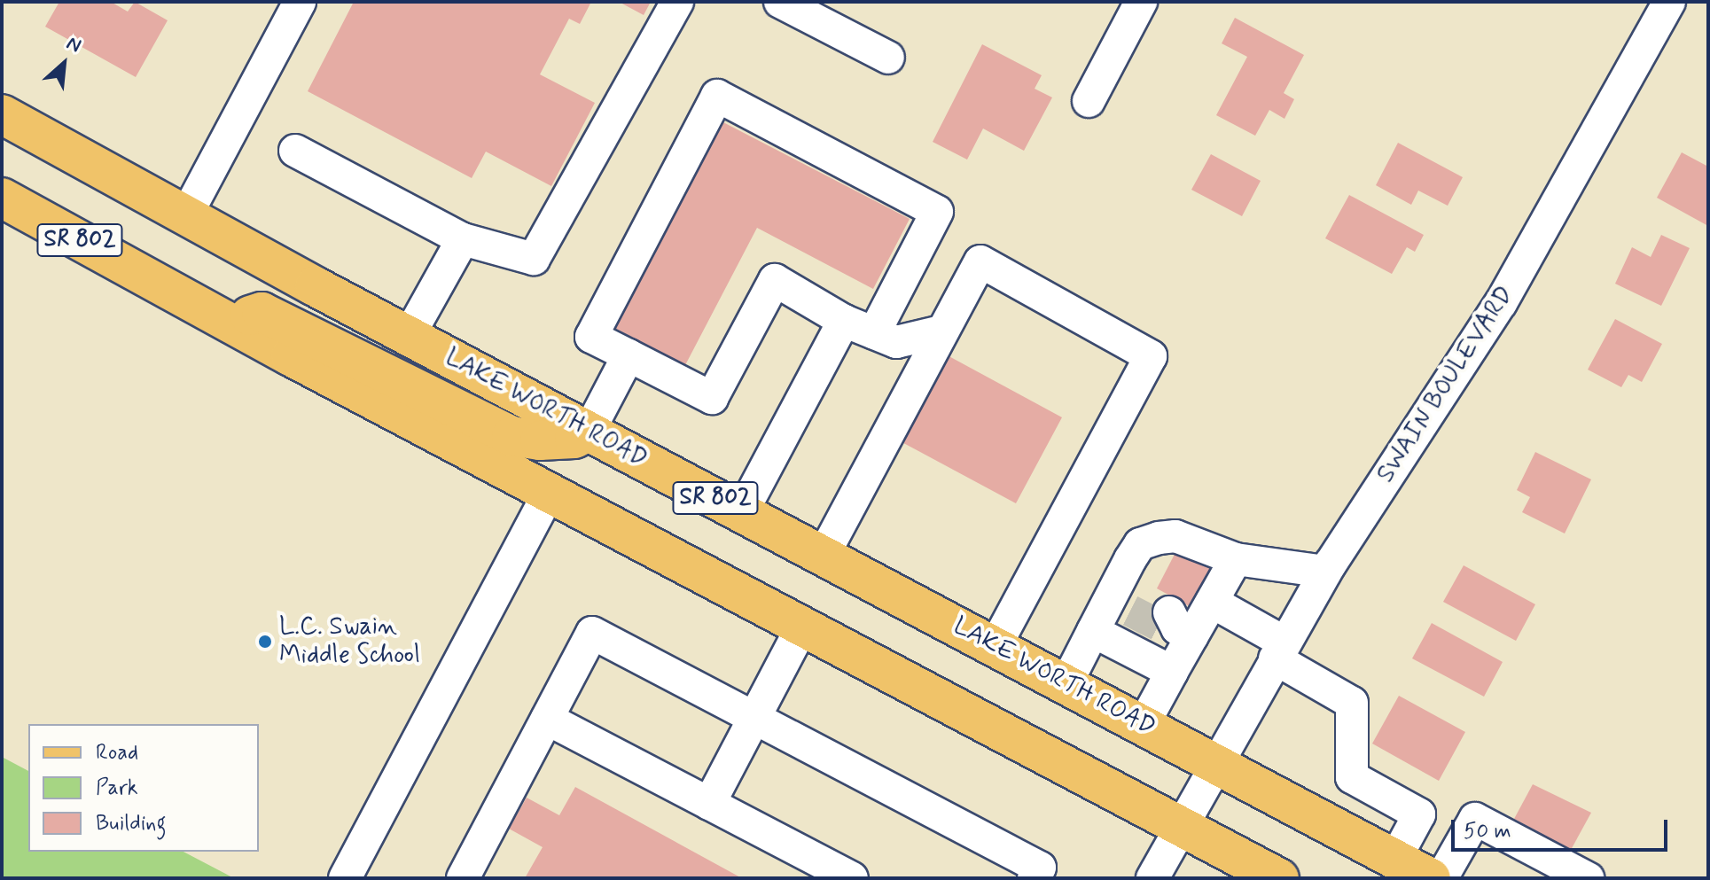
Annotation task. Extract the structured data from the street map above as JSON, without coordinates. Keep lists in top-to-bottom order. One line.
{"streets":{"main road":["SR 802","LAKE WORTH ROAD"],"street":["SWAIN BOULEVARD"]},"crossings":[["SR 802","SWAIN BOULEVARD"],["SWAIN BOULEVARD","LAKE WORTH ROAD"]],"places":["L.C. Swain Middle School"],"legend":["Road","Park","Building"],"scale_bar":"50 m","north":"top right"}
